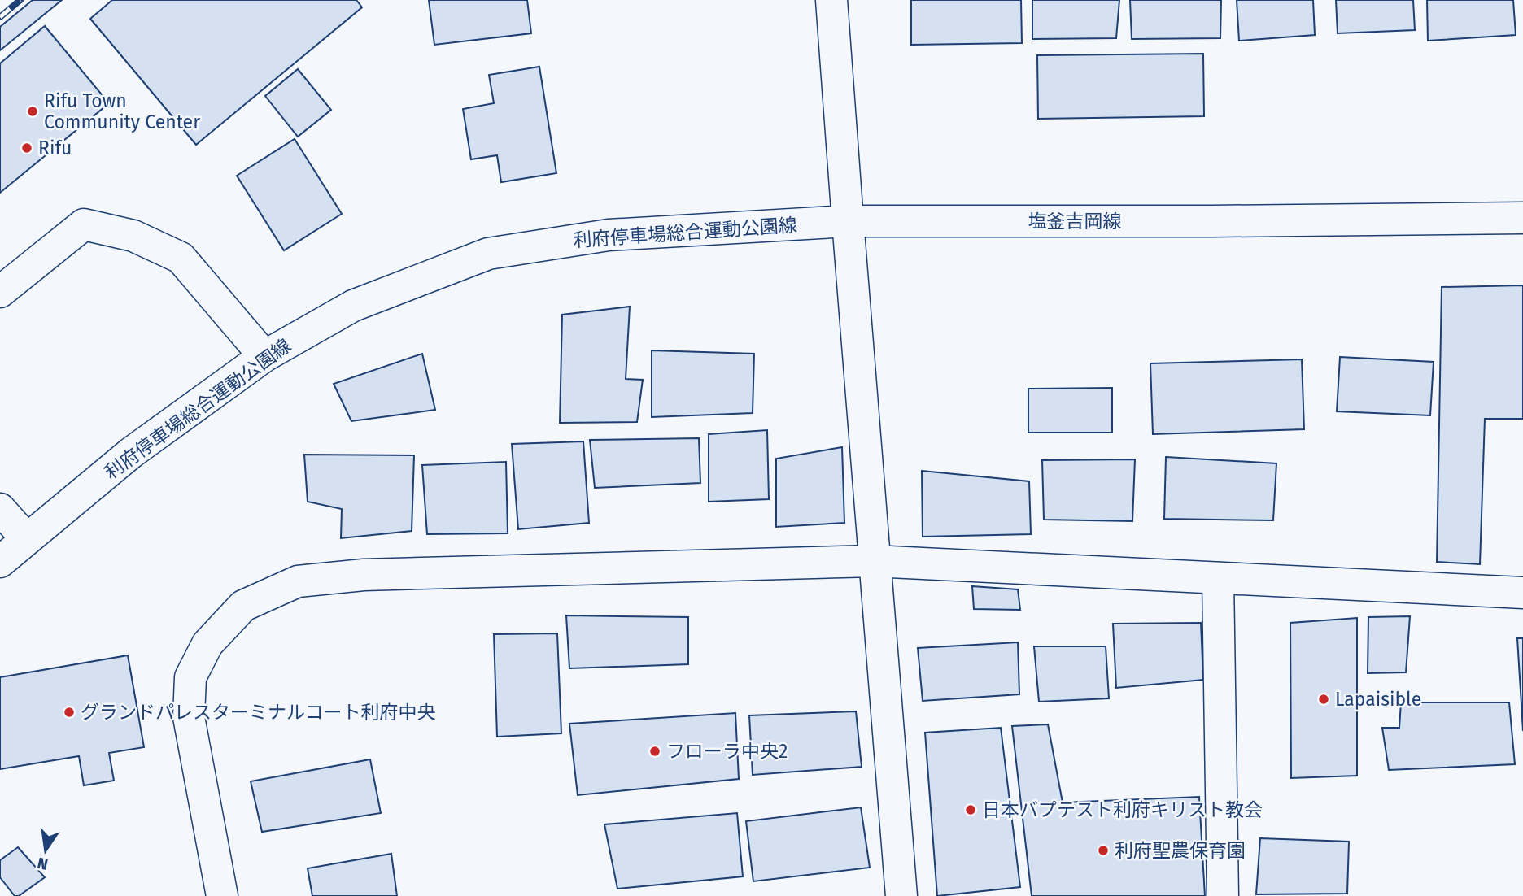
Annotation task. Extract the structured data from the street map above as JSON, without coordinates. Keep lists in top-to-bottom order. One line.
{"streets":{"street":["塩釜吉岡線","利府停車場総合運動公園線"]},"crossings":[["塩釜吉岡線","利府停車場総合運動公園線"]],"places":["Rifu Town Community Center","Rifu","Lapaisible","グランドパレスターミナルコート利府中央","フローラ中央2","日本バプテスト利府キリスト教会","利府聖農保育園"],"north":"bottom"}
